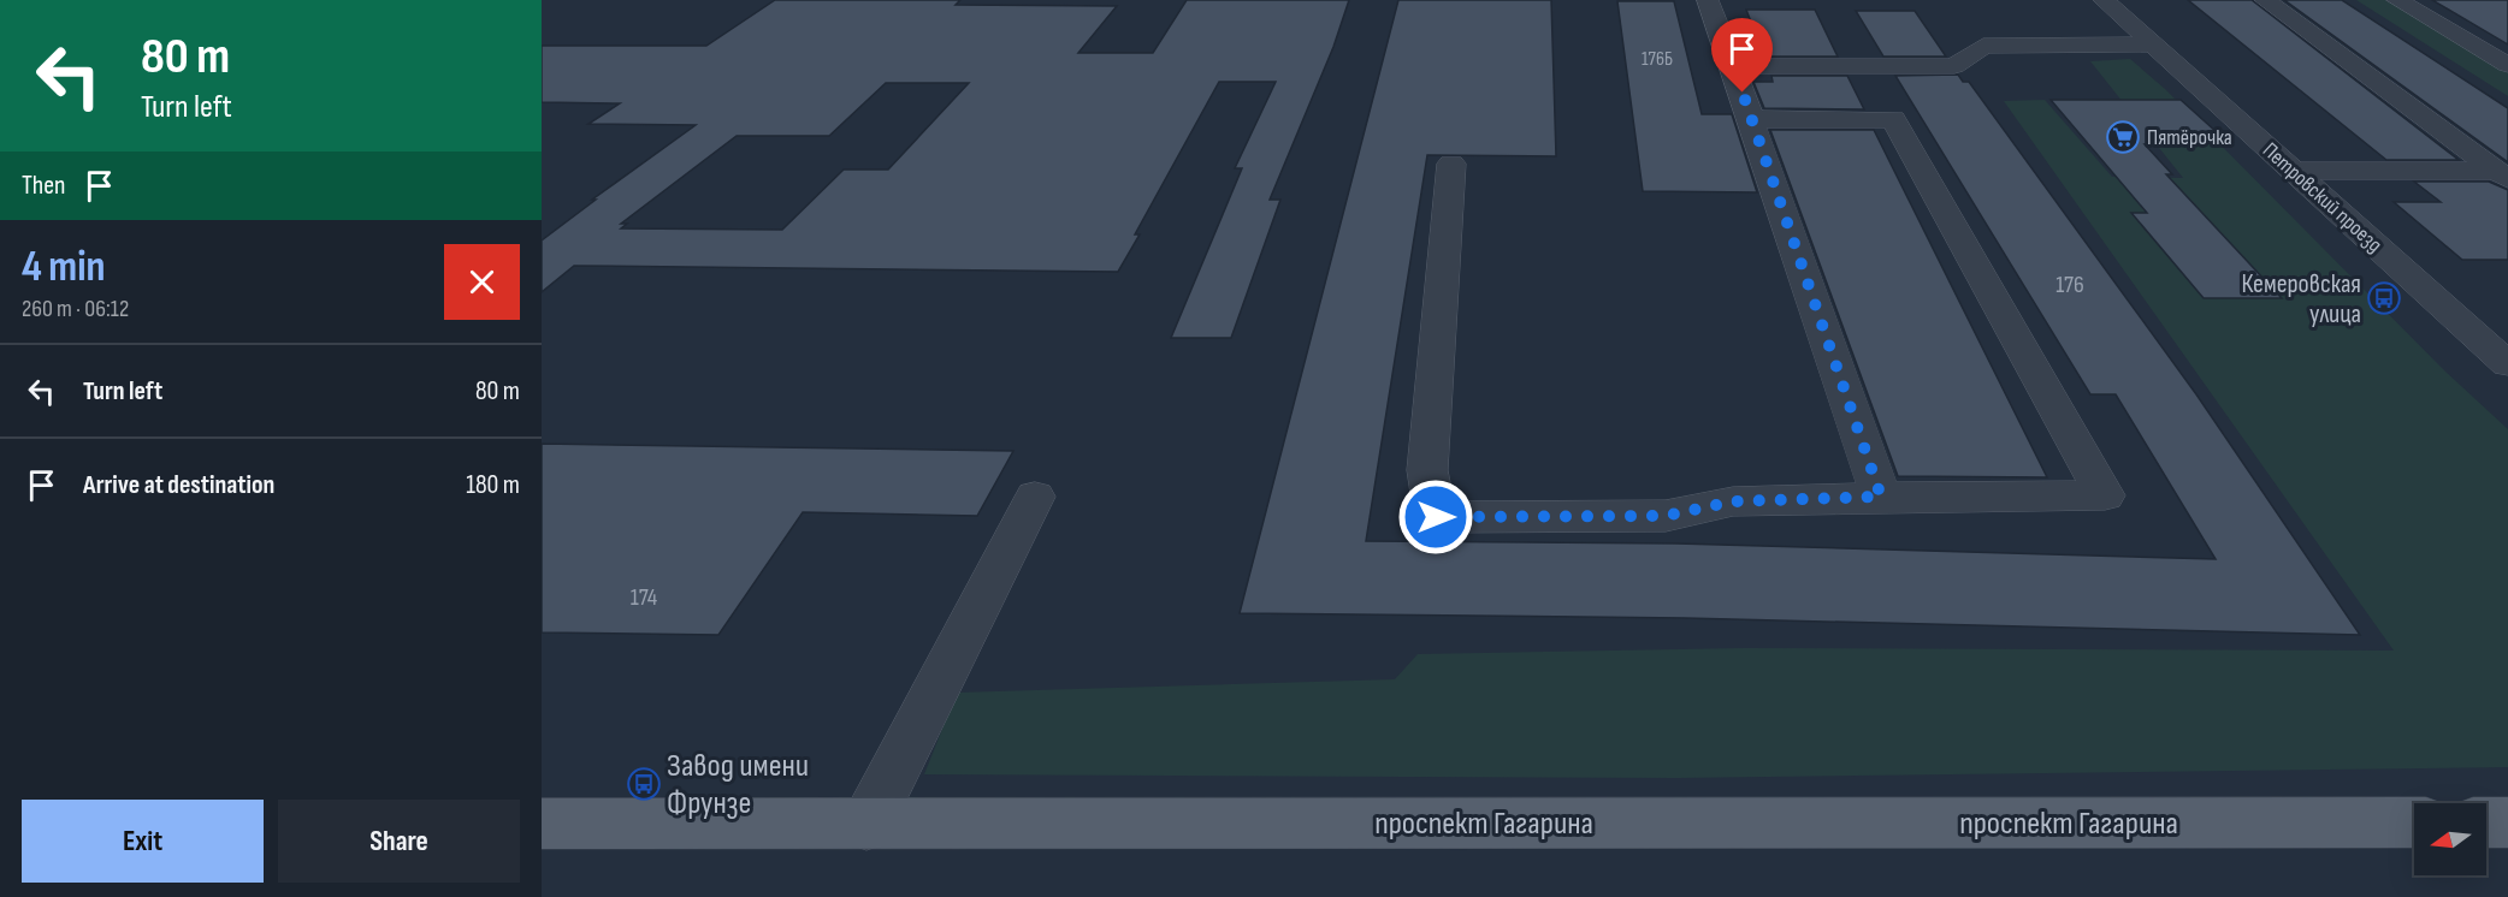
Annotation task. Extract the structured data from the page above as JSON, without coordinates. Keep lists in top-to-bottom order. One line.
{"streets":{"main road":["проспект Гагарина"],"street":["Петровский проезд"]},"places":{"supermarket":["Пятёрочка"],"bus stop":["Кемеровская улица","Завод имени Фрунзе"]},"house_numbers":["176Б","176","174"],"north":"left","page":{"turn":["80 m","Turn left"],"then":"Then","heading":["4 min","260 m · 06:12"],"list":[{"name":"Turn left","value":"80 m"},{"name":"Arrive at destination","value":"180 m"}],"buttons":["Exit","Share"]}}
